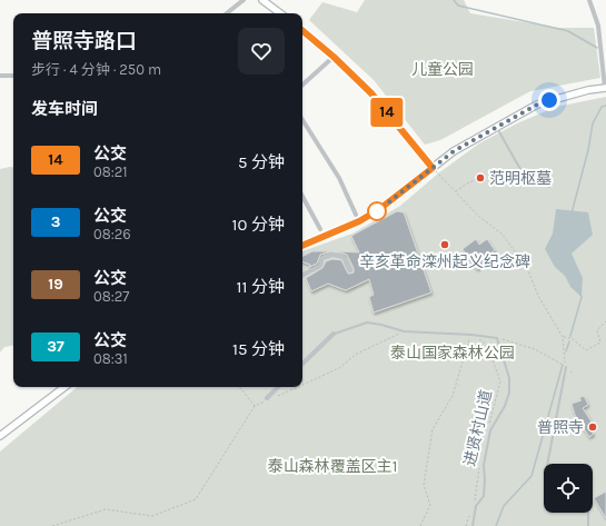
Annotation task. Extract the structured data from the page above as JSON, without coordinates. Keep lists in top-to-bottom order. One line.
{"streets":{"path":["进贤村山道"]},"parks":["儿童公园","泰山国家森林公园","泰山森林覆盖区主1"],"places":["范明枢墓","辛亥革命滦州起义纪念碑","普照寺"],"lines":["bus line 14"],"page":{"on_map":"14","heading":[["普照寺路口","步行 · 4 分钟 · 250 m"],"发车时间"],"list":[{"mark":"14","name":"公交","note":"08:21","value":"5 分钟"},{"mark":"3","name":"公交","note":"08:26","value":"10 分钟"},{"mark":"19","name":"公交","note":"08:27","value":"11 分钟"},{"mark":"37","name":"公交","note":"08:31","value":"15 分钟"}]}}
